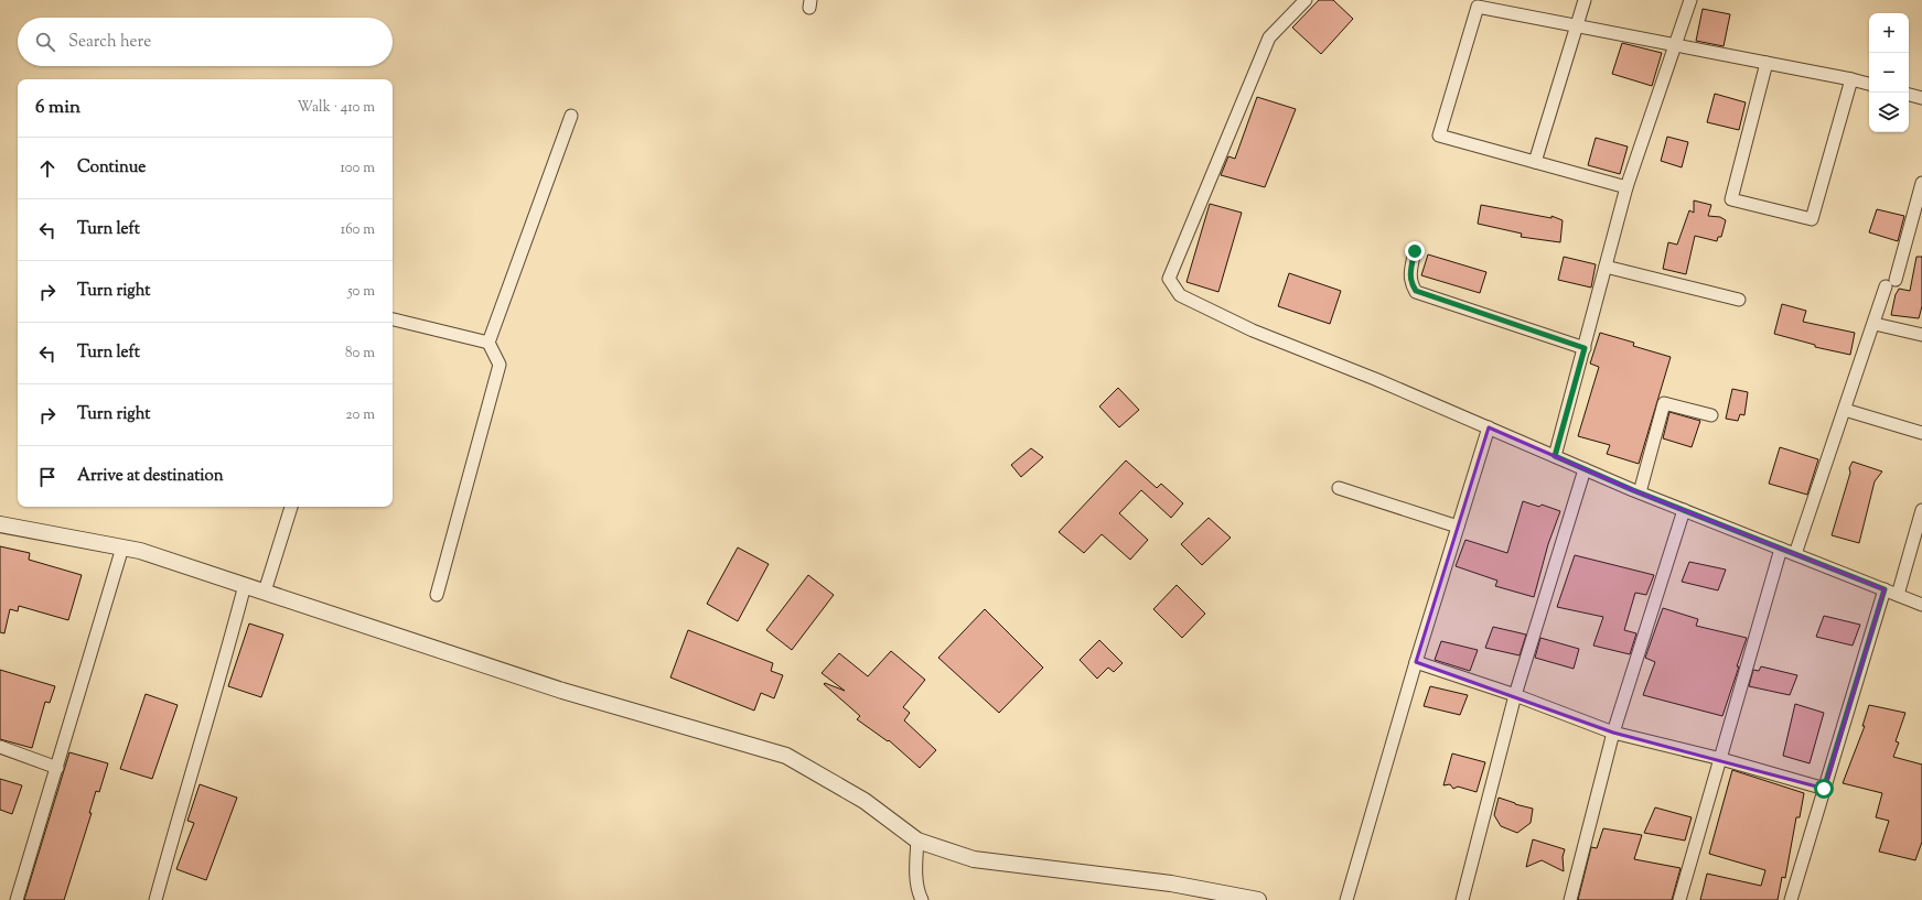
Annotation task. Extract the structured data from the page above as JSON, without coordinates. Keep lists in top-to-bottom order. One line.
{"page":{"map_buttons":["+","−"],"search":"Search here","heading":["6 min","Walk · 410 m"],"list":[["Continue","100 m"],["Turn left","160 m"],["Turn right","50 m"],["Turn left","80 m"],["Turn right","20 m"],"Arrive at destination"]}}
